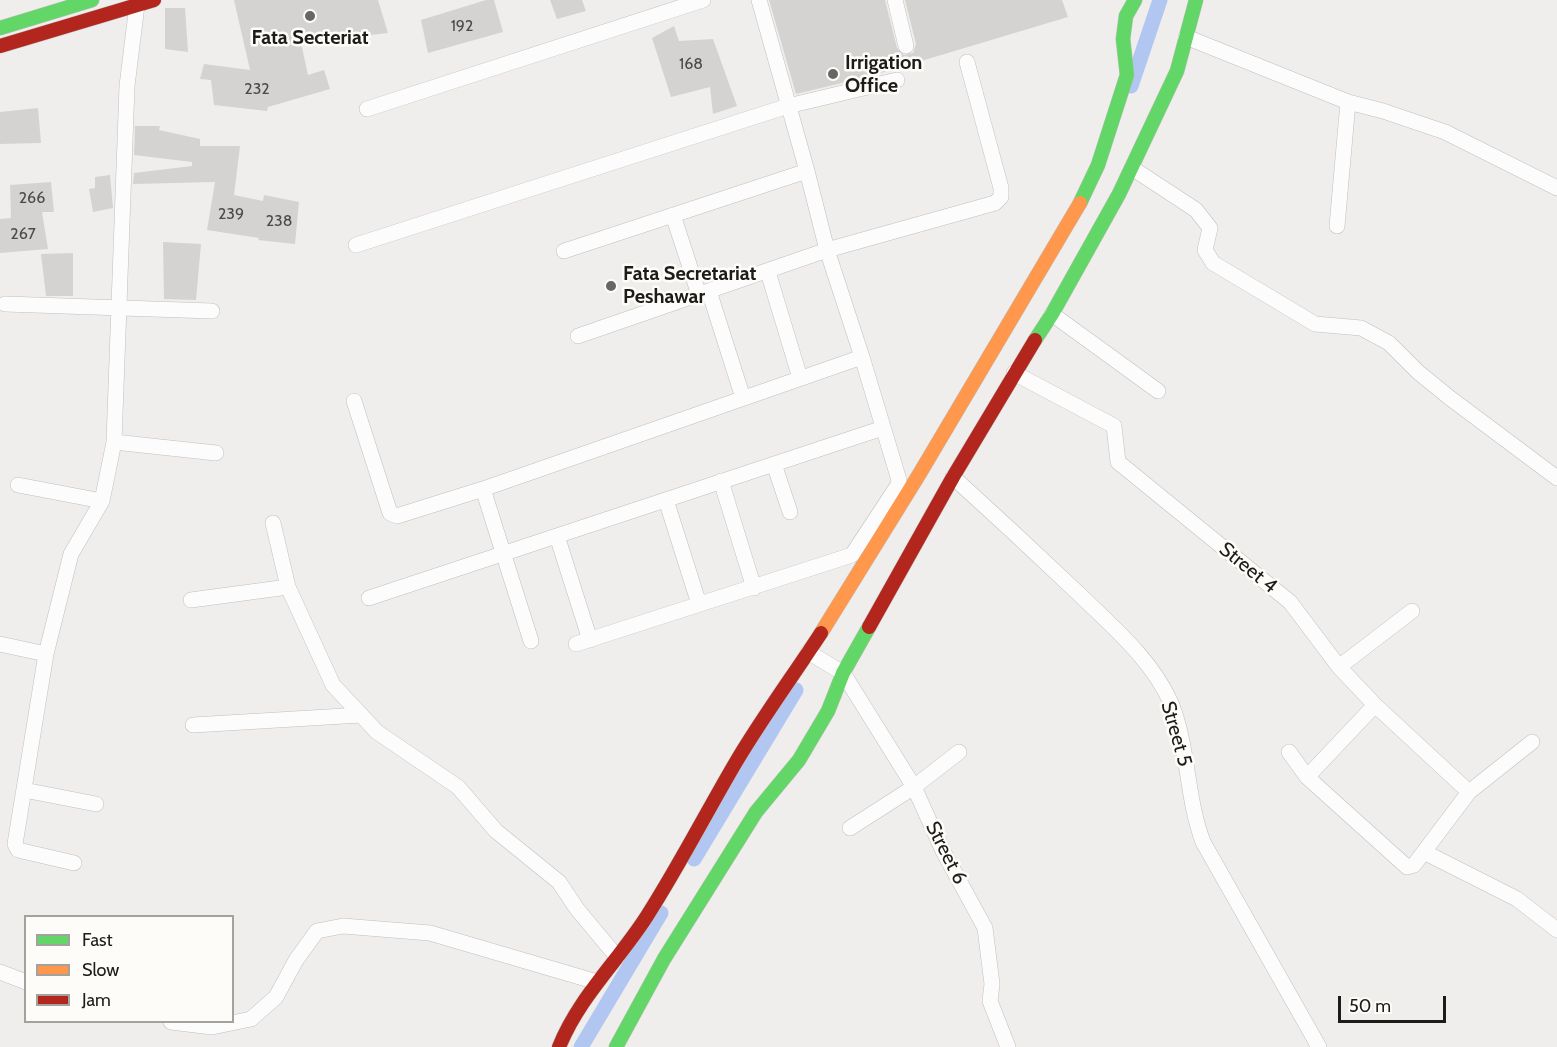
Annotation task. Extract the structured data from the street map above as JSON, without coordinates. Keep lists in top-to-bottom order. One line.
{"streets":{"street":["Street 4","Street 5","Street 6"]},"places":["Fata Secteriat","Irrigation Office","Fata Secretariat Peshawar"],"house_numbers":["192","168","232","266","239","238","267"],"legend":["Fast","Slow","Jam"],"scale_bar":"50 m"}
